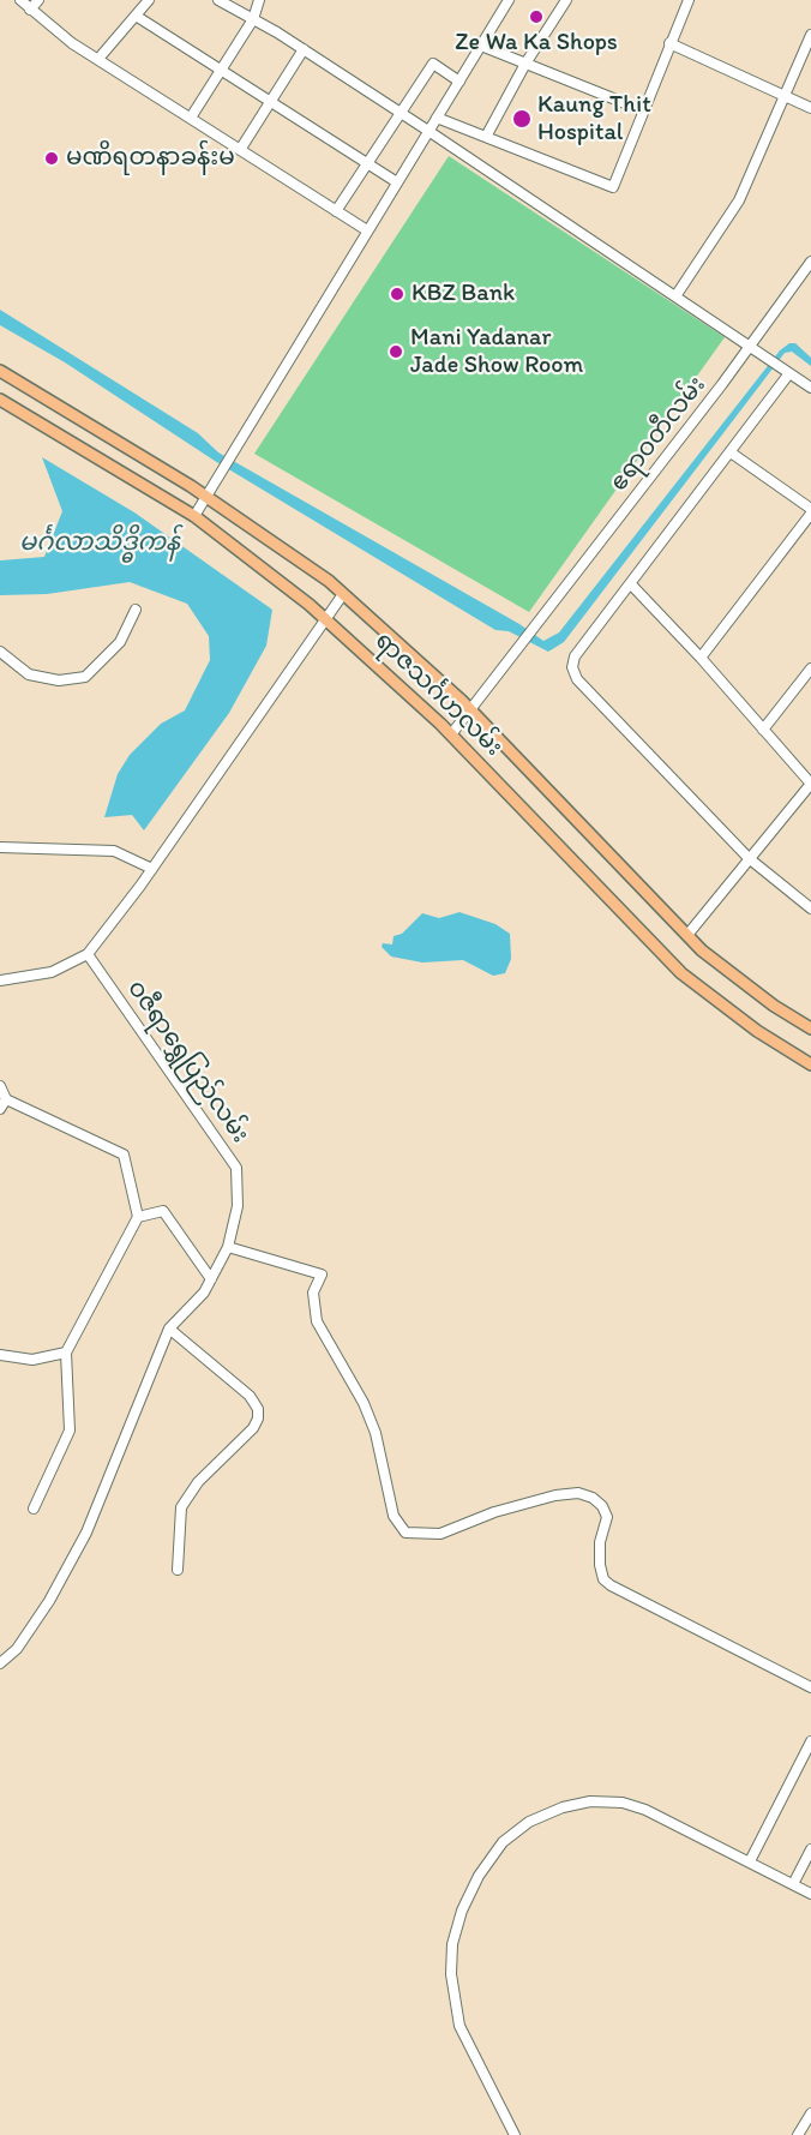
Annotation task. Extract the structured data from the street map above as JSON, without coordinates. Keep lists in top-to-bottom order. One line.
{"streets":{"main road":["ရာဇသင်္ဂဟလမ်း"],"street":["ဧရာဝတီလမ်း","ဝဇီရာရွှေပြည်လမ်း"]},"crossings":[["ဧရာဝတီလမ်း","ရာဇသင်္ဂဟလမ်း"]],"water":["မင်္ဂလာသိဒ္ဓိကန်"],"places":["Ze Wa Ka Shops","Kaung Thit Hospital","မဏိရတနာခန်းမ","KBZ Bank","Mani Yadanar Jade Show Room"]}
